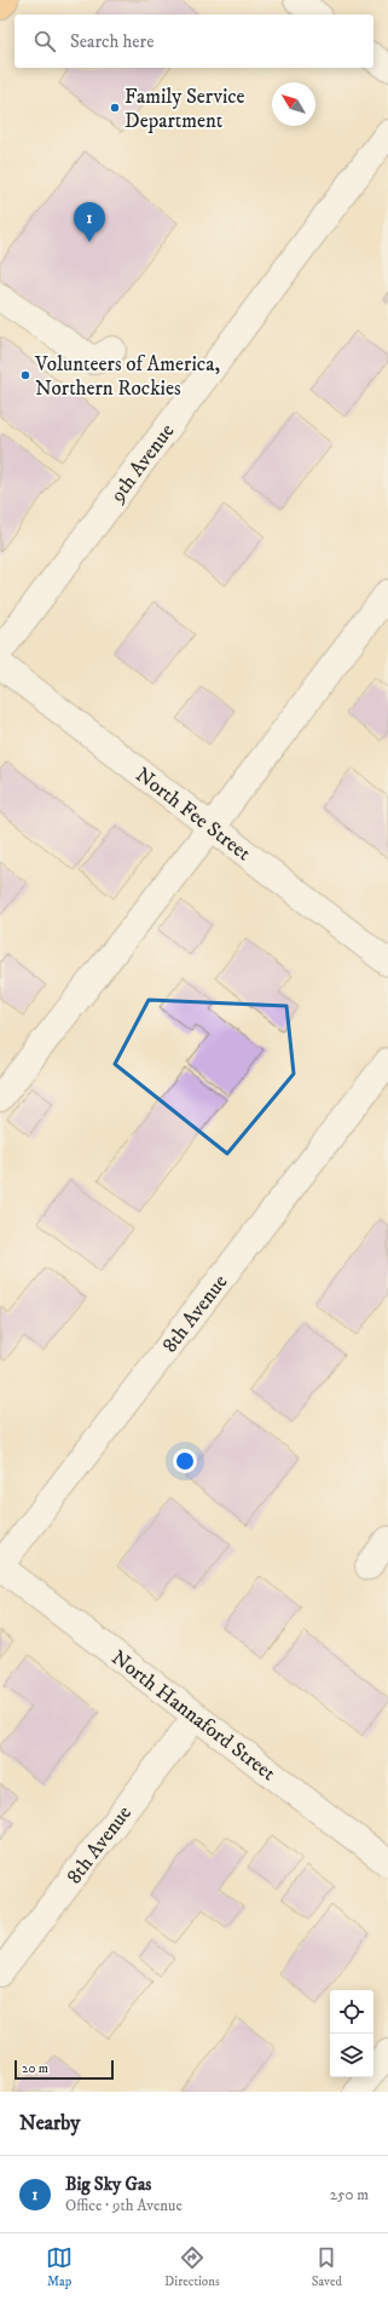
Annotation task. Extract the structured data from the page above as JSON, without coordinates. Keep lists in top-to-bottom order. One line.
{"streets":{"street":["9th Avenue","North Fee Street","8th Avenue","North Hannaford Street"]},"crossings":[["8th Avenue","North Hannaford Street"]],"places":["Family Service Department","Volunteers of America, Northern Rockies"],"scale_bar":"20 m","north":"top left","page":{"search":"Search here","pins":"1","scale":"20 m","heading":"Nearby","list":[{"mark":"1","name":"Big Sky Gas","note":"Office · 9th Avenue","value":"250 m"}],"nav":["Map","Directions","Saved"]}}
